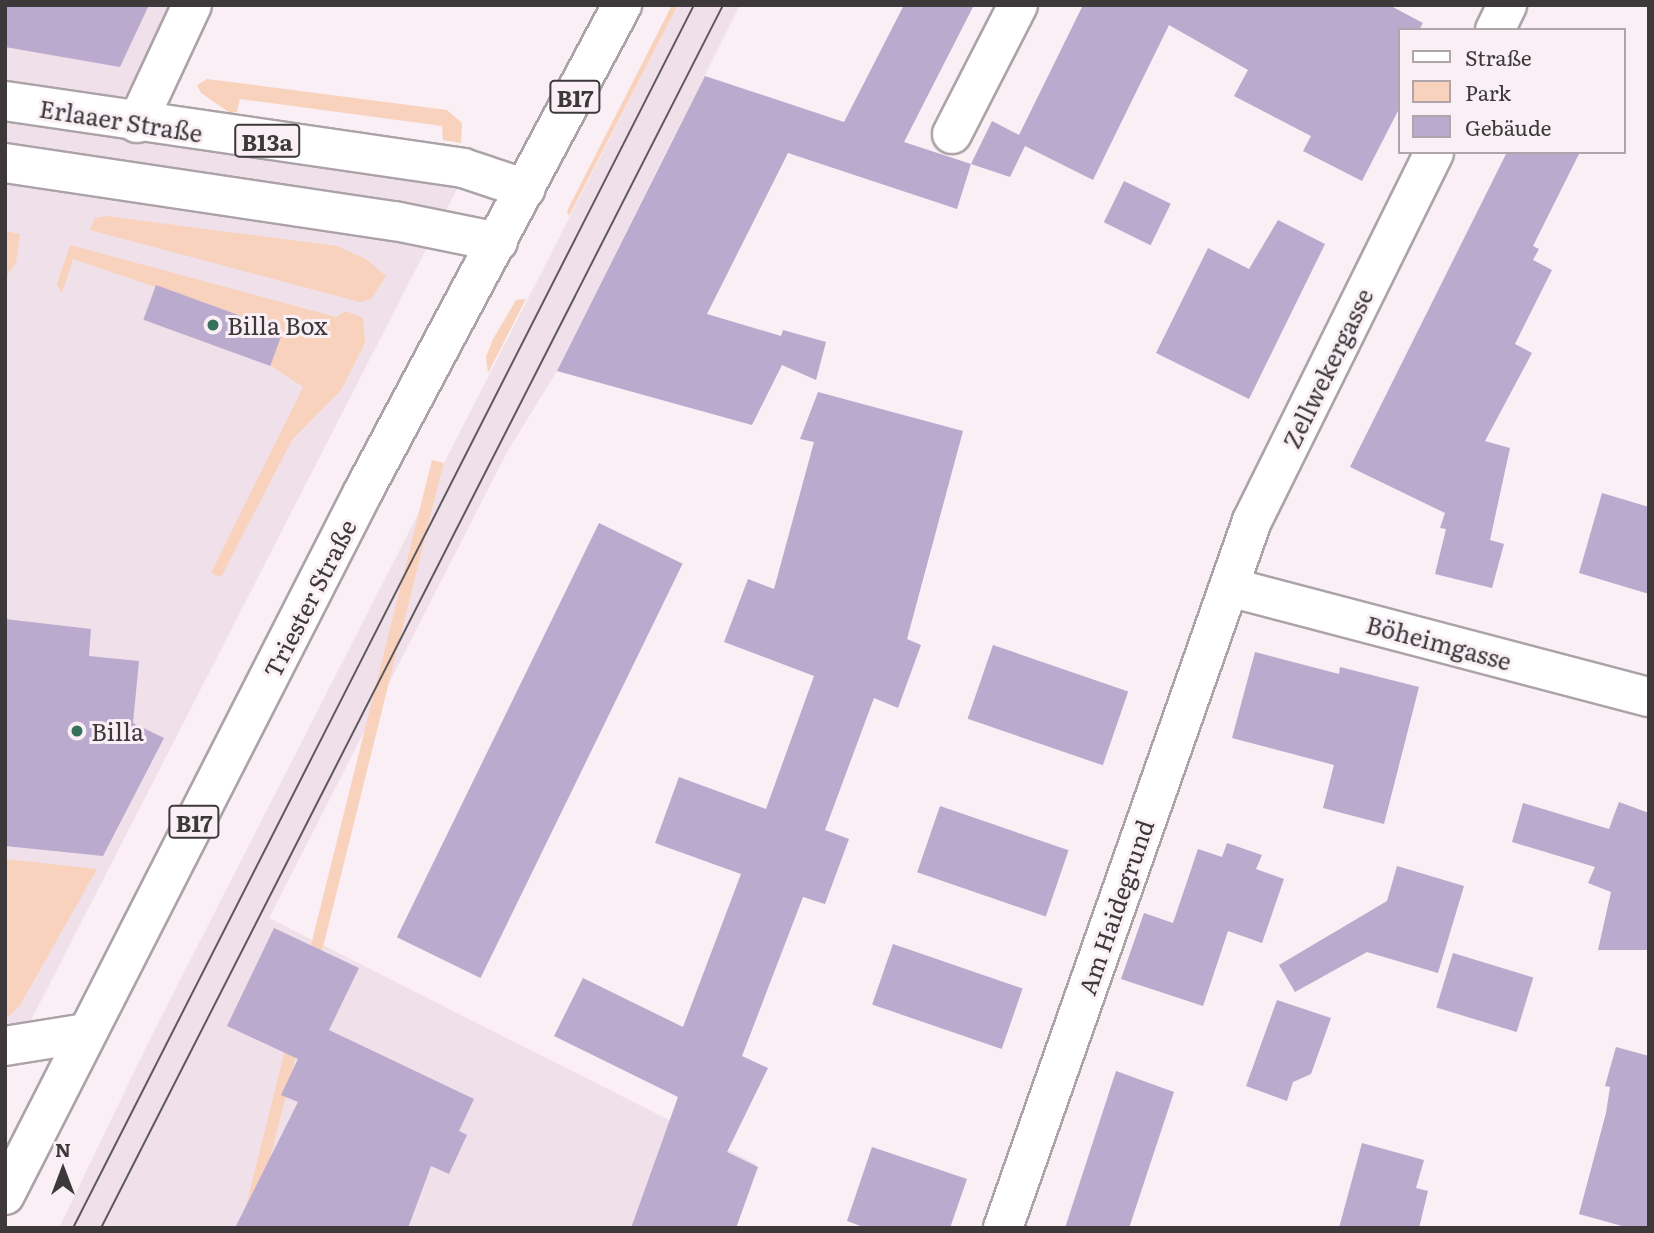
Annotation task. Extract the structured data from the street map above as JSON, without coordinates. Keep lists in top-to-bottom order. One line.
{"streets":{"main road":["B17","Erlaaer Straße","B13a","Zellwekergasse","Triester Straße","Böheimgasse","Am Haidegrund"]},"crossings":[["Erlaaer Straße","Triester Straße"],["B13a","Triester Straße"],["Zellwekergasse","Böheimgasse"],["Zellwekergasse","Am Haidegrund"],["Böheimgasse","Am Haidegrund"]],"places":["Billa Box","Billa"],"legend":["Straße","Park","Gebäude"],"north":"top"}
